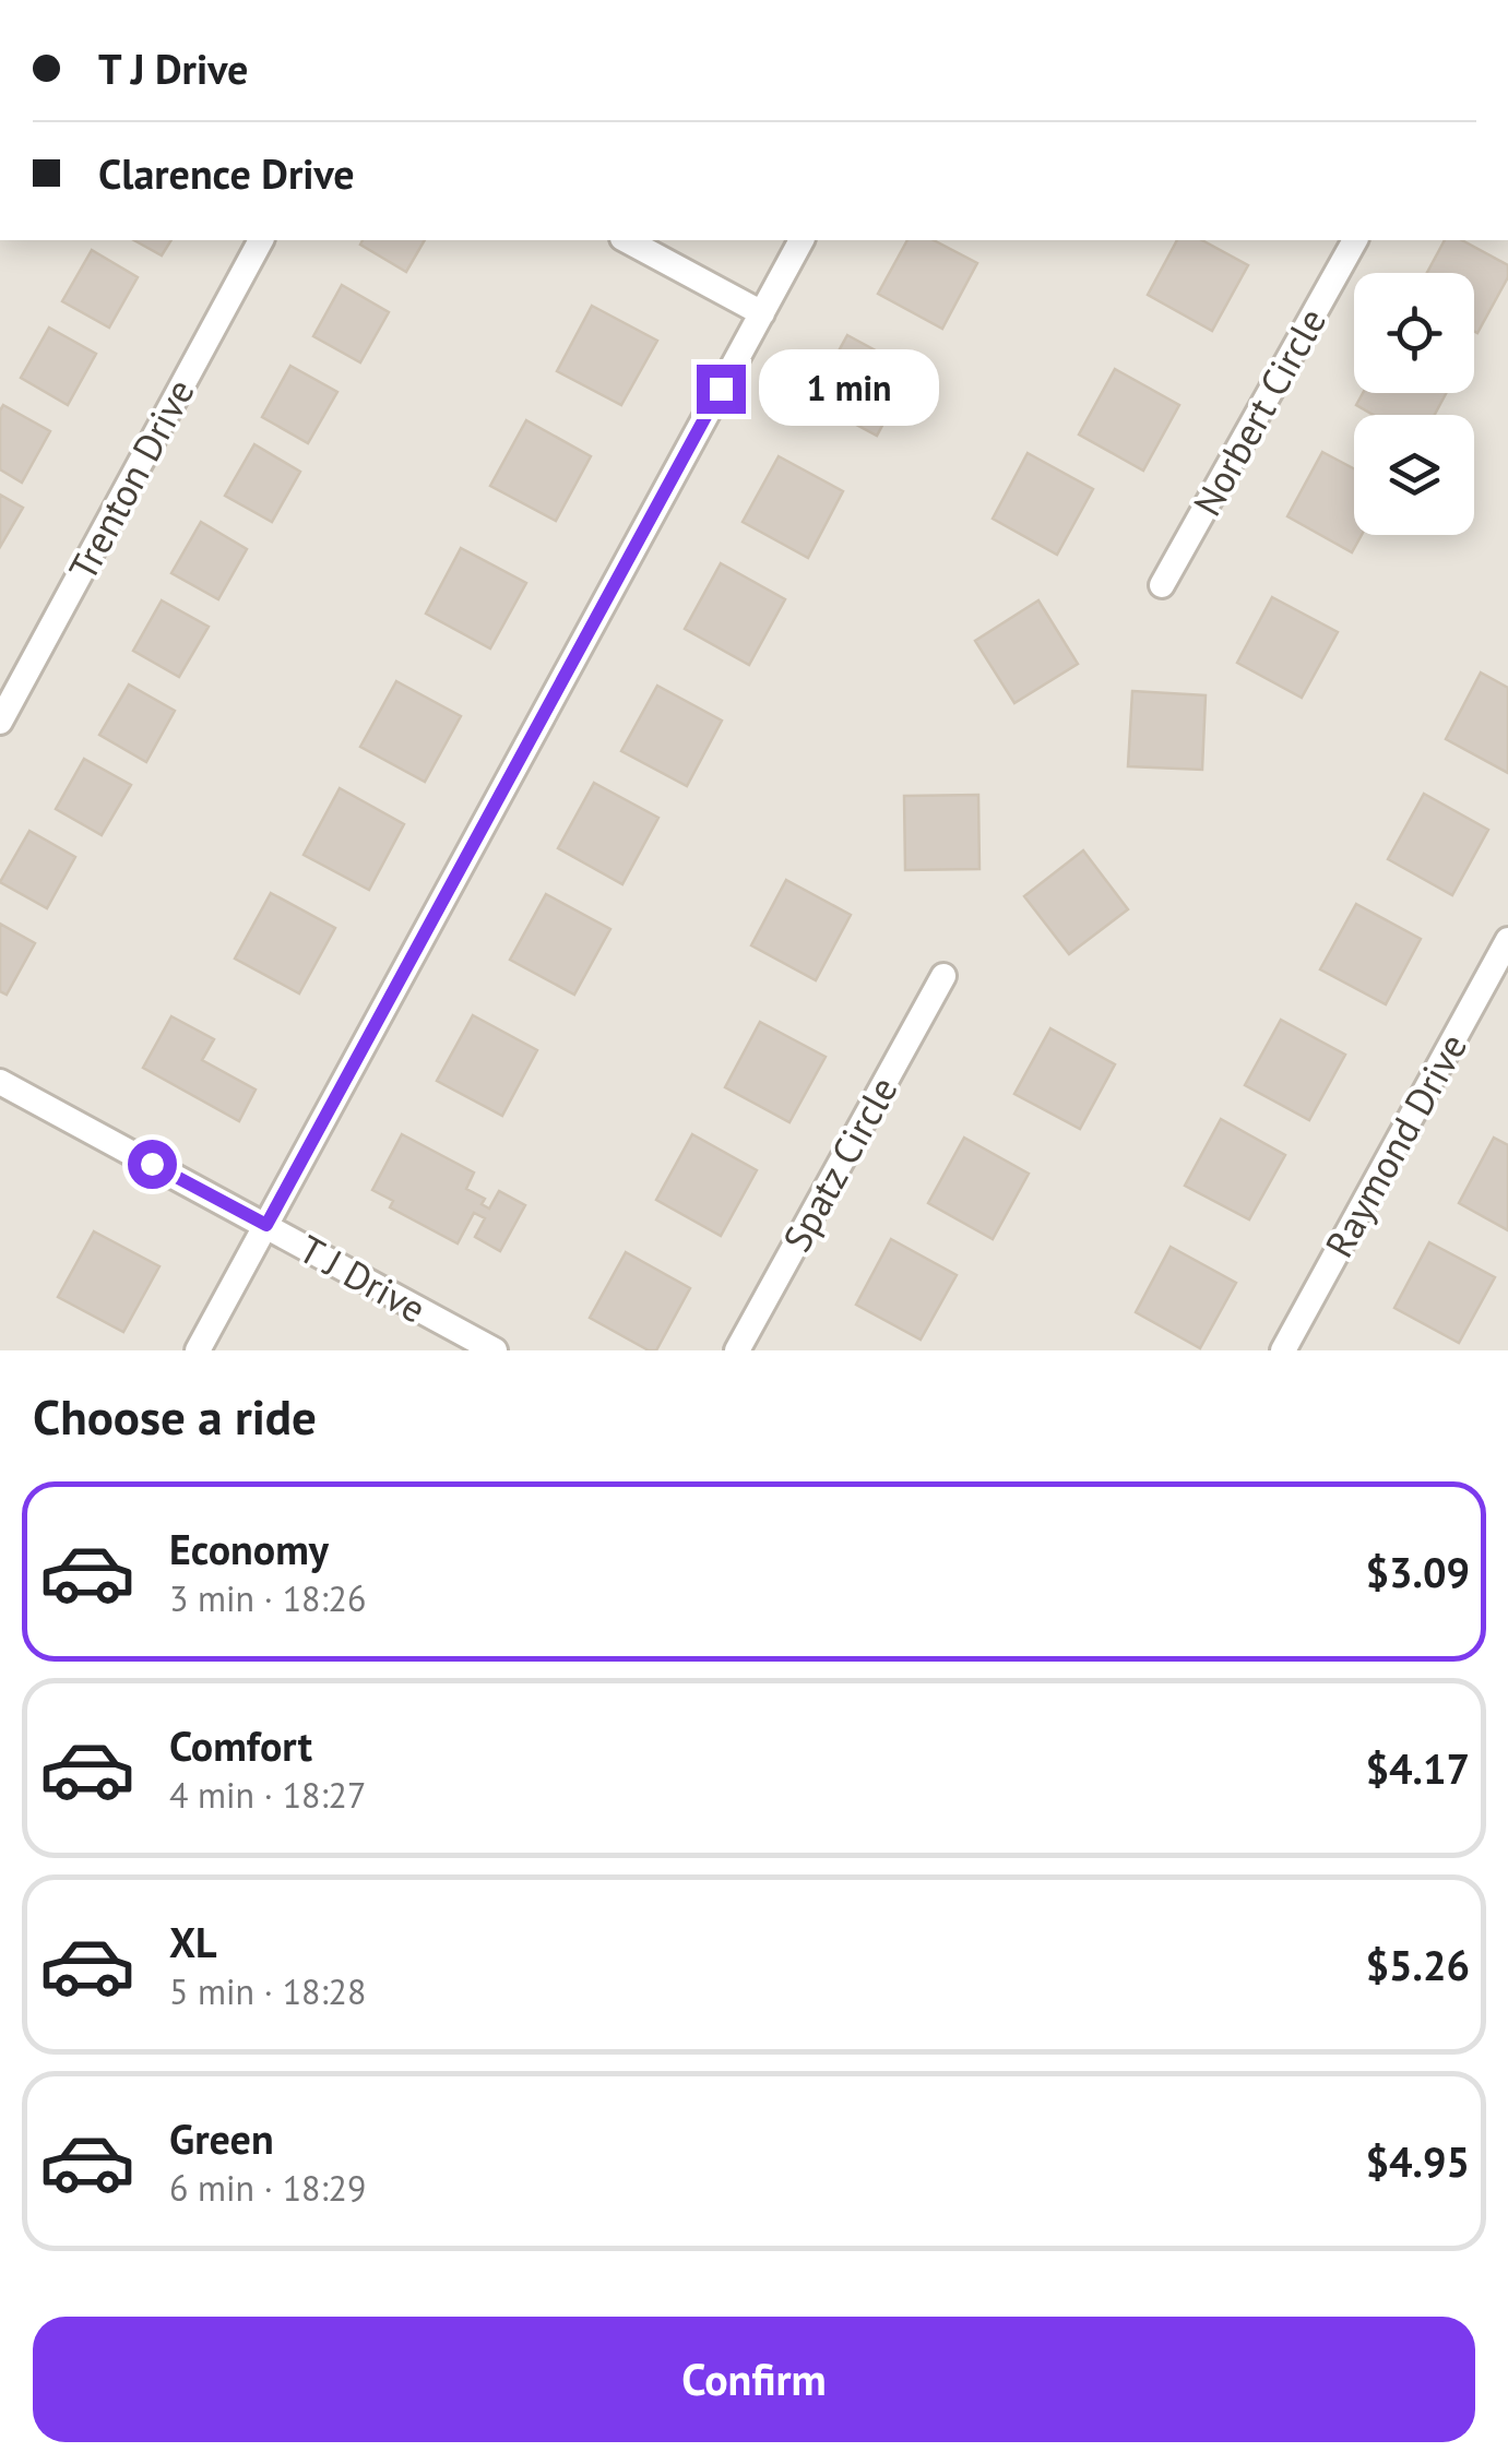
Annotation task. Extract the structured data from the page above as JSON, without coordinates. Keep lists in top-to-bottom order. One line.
{"streets":{"street":["Norbert Circle","Trenton Drive","Raymond Drive","Spatz Circle","T J Drive"]},"page":{"banner":["T J Drive","Clarence Drive"],"bubble":"1 min","heading":"Choose a ride","list":[{"name":"Economy","note":"3 min · 18:26","value":"$3.09"},{"name":"Comfort","note":"4 min · 18:27","value":"$4.17"},{"name":"XL","note":"5 min · 18:28","value":"$5.26"},{"name":"Green","note":"6 min · 18:29","value":"$4.95"}],"buttons":"Confirm"}}
